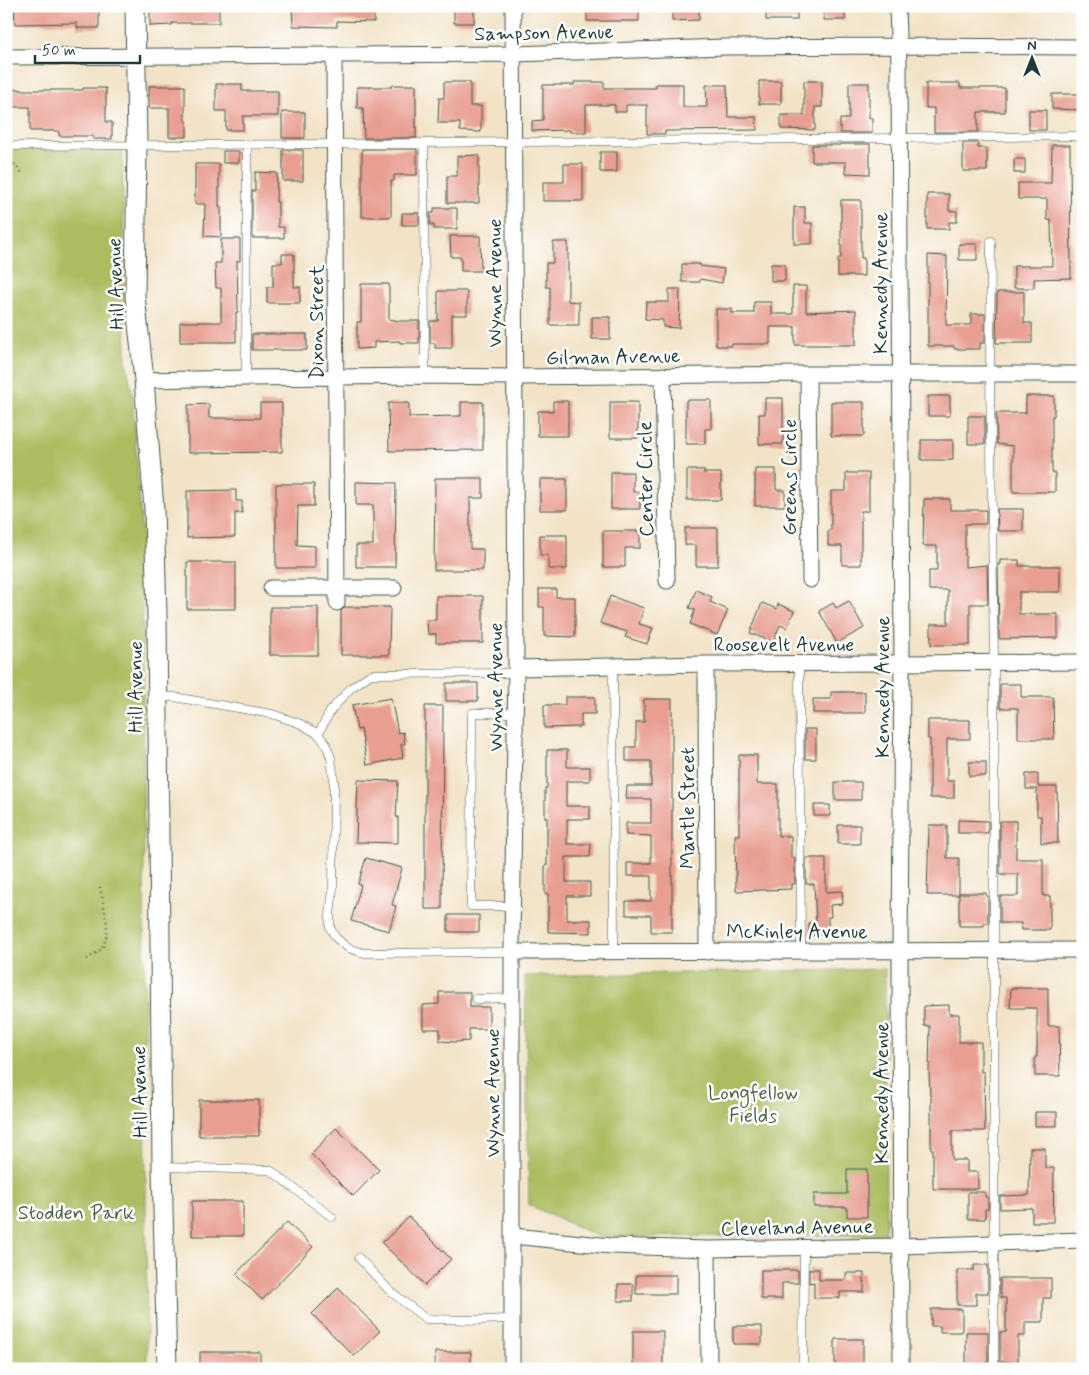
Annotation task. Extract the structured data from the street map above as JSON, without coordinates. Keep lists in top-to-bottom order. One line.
{"streets":{"street":["Sampson Avenue","Wynne Avenue","Kennedy Avenue","Hill Avenue","Dixon Street","Gilman Avenue","Greens Circle","Center Circle","Roosevelt Avenue","Mantle Street","McKinley Avenue","Cleveland Avenue"]},"crossings":[["Sampson Avenue","Wynne Avenue"],["Sampson Avenue","Kennedy Avenue"],["Sampson Avenue","Hill Avenue"],["Sampson Avenue","Dixon Street"],["Wynne Avenue","Gilman Avenue"],["Wynne Avenue","Roosevelt Avenue"],["Wynne Avenue","McKinley Avenue"],["Wynne Avenue","Cleveland Avenue"],["Kennedy Avenue","Gilman Avenue"],["Kennedy Avenue","Roosevelt Avenue"],["Kennedy Avenue","McKinley Avenue"],["Kennedy Avenue","Cleveland Avenue"],["Hill Avenue","Gilman Avenue"],["Dixon Street","Gilman Avenue"],["Gilman Avenue","Greens Circle"],["Gilman Avenue","Center Circle"],["Roosevelt Avenue","Mantle Street"],["Mantle Street","McKinley Avenue"]],"parks":["Longfellow Fields","Stodden Park"],"scale_bar":"50 m","north":"top"}
